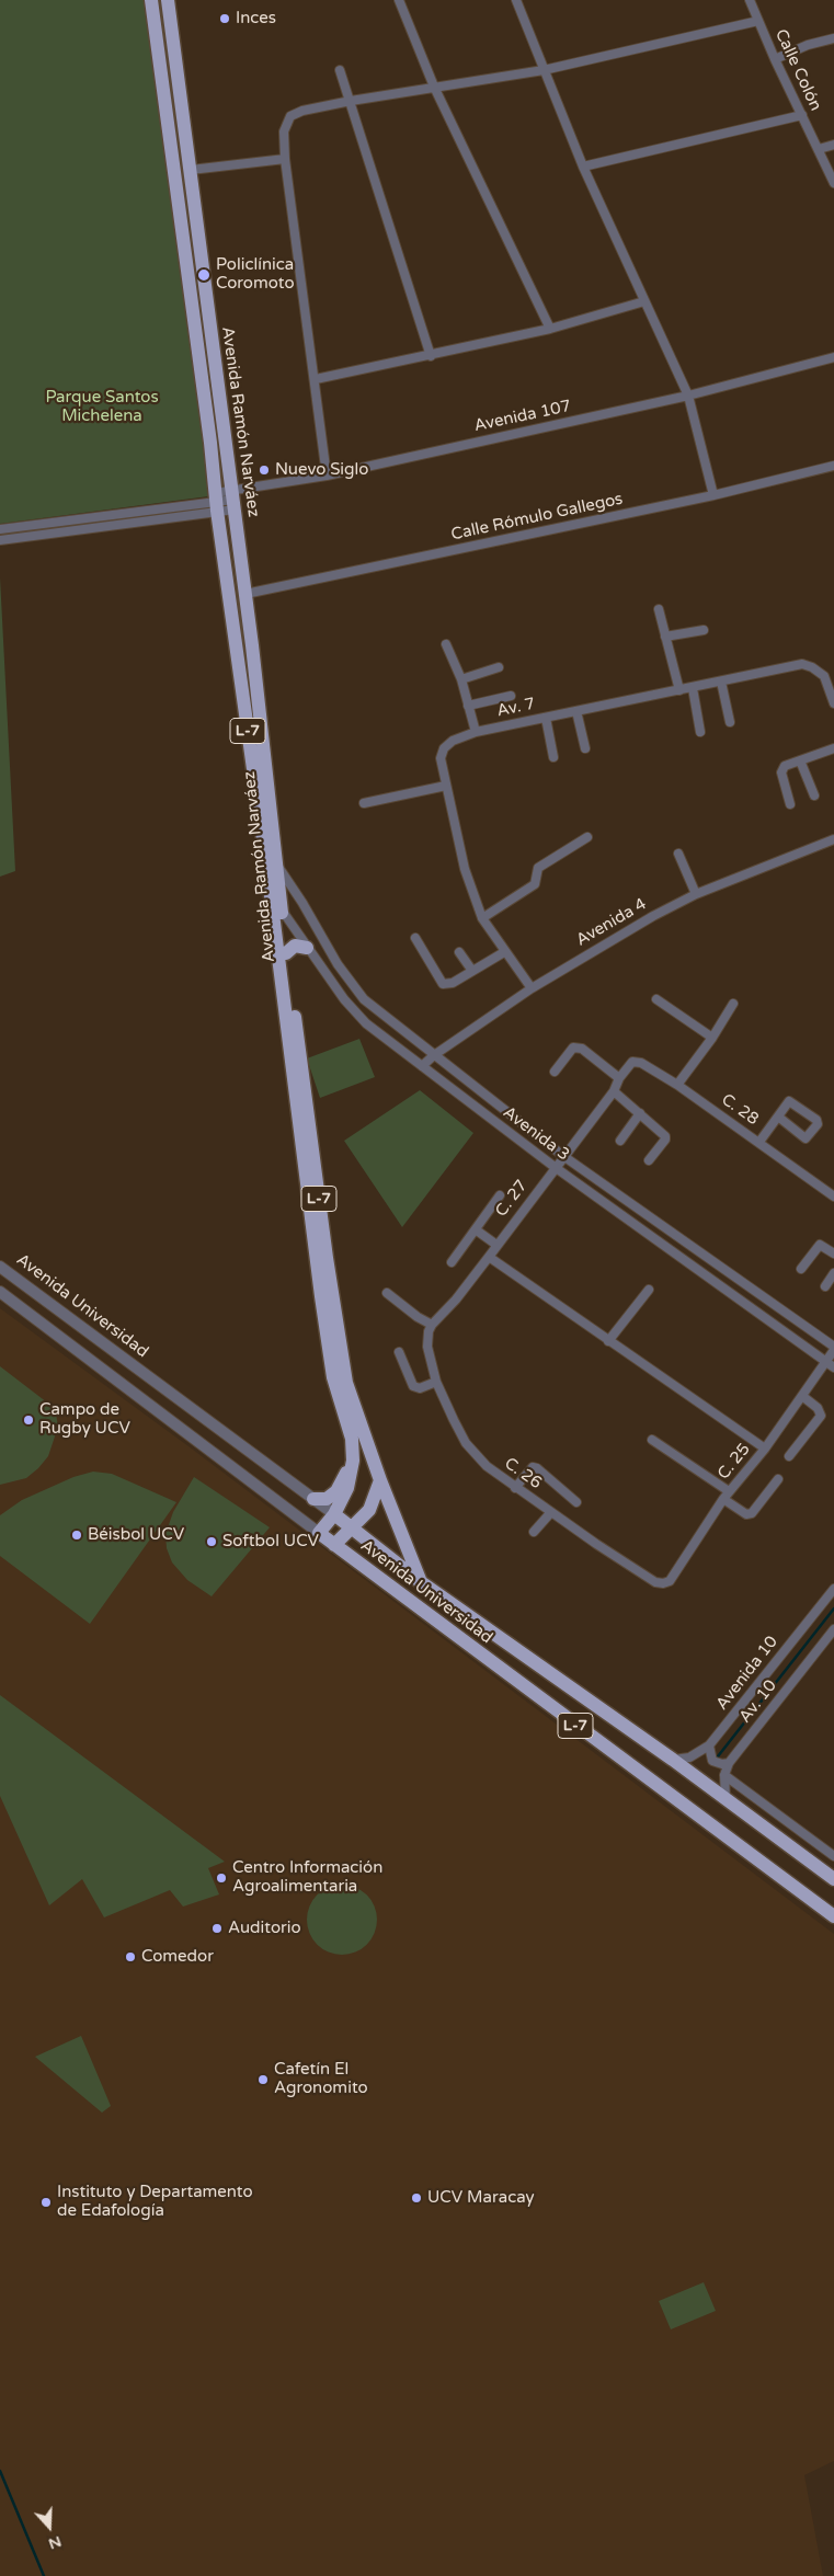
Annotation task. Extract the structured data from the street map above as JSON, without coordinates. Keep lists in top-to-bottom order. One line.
{"streets":{"main road":["Avenida Ramón Narváez","L-7","Avenida Universidad"],"street":["Calle Colón","Avenida 107","Calle Rómulo Gallegos","Av. 7","Avenida 4","C. 28","Avenida 3","C. 27","C. 25","C. 26","Avenida 10","Av. 10"]},"crossings":[["Avenida 107","Avenida Ramón Narváez"],["Avenida Ramón Narváez","Calle Rómulo Gallegos"],["Avenida Ramón Narváez","Avenida 3"],["Avenida Ramón Narváez","Avenida Universidad"],["Av. 7","Avenida 4"],["Avenida 4","Avenida 3"],["C. 28","C. 27"],["Avenida 3","C. 27"],["Avenida 3","C. 25"],["C. 27","C. 26"],["Avenida Universidad","Avenida 10"],["Avenida Universidad","Av. 10"],["C. 25","C. 26"]],"parks":["Parque Santos Michelena"],"places":["Inces","Policlínica Coromoto","Nuevo Siglo","Campo de Rugby UCV","Béisbol UCV","Softbol UCV","Centro Información Agroalimentaria","Auditorio","Comedor","Cafetín El Agronomito","UCV Maracay","Instituto y Departamento de Edafología"],"north":"bottom"}
